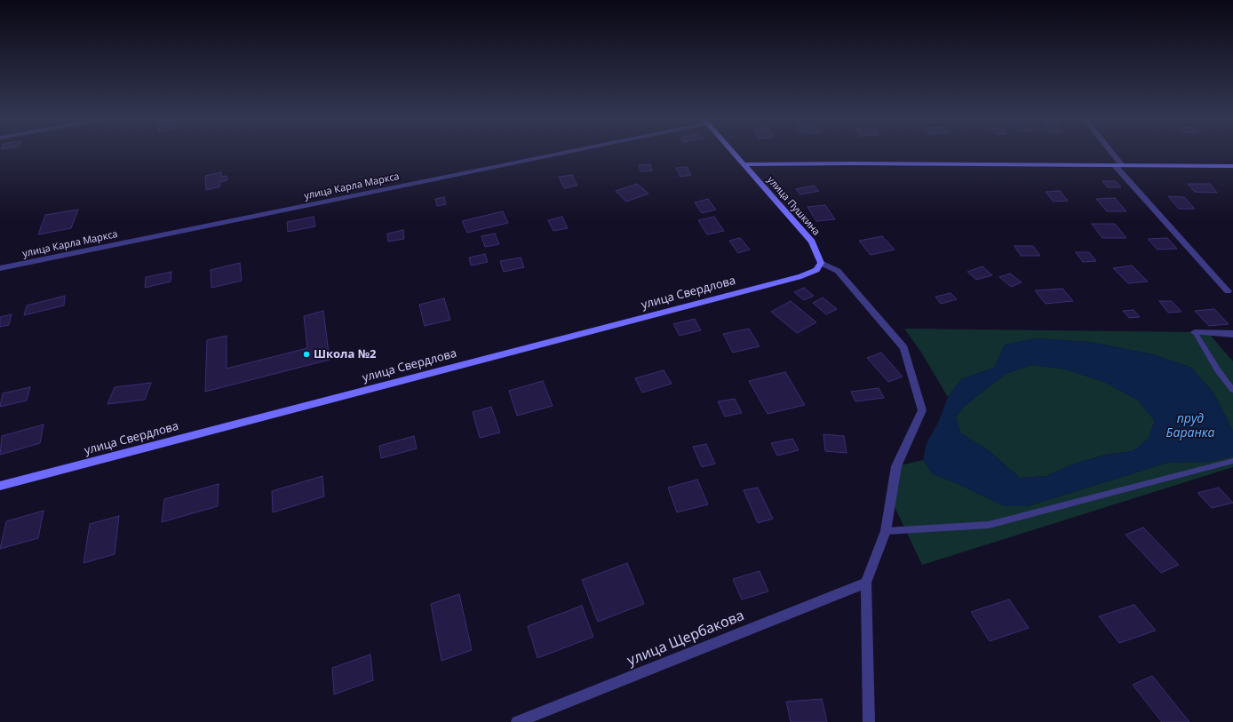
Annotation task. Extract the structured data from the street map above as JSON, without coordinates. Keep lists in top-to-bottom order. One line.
{"streets":{"main road":["улица Пушкина","улица Свердлова"],"street":["улица Карла Маркса","улица Щербакова"]},"crossings":[["улица Пушкина","улица Свердлова"]],"water":["пруд Баранка"],"places":["Школа №2"]}
